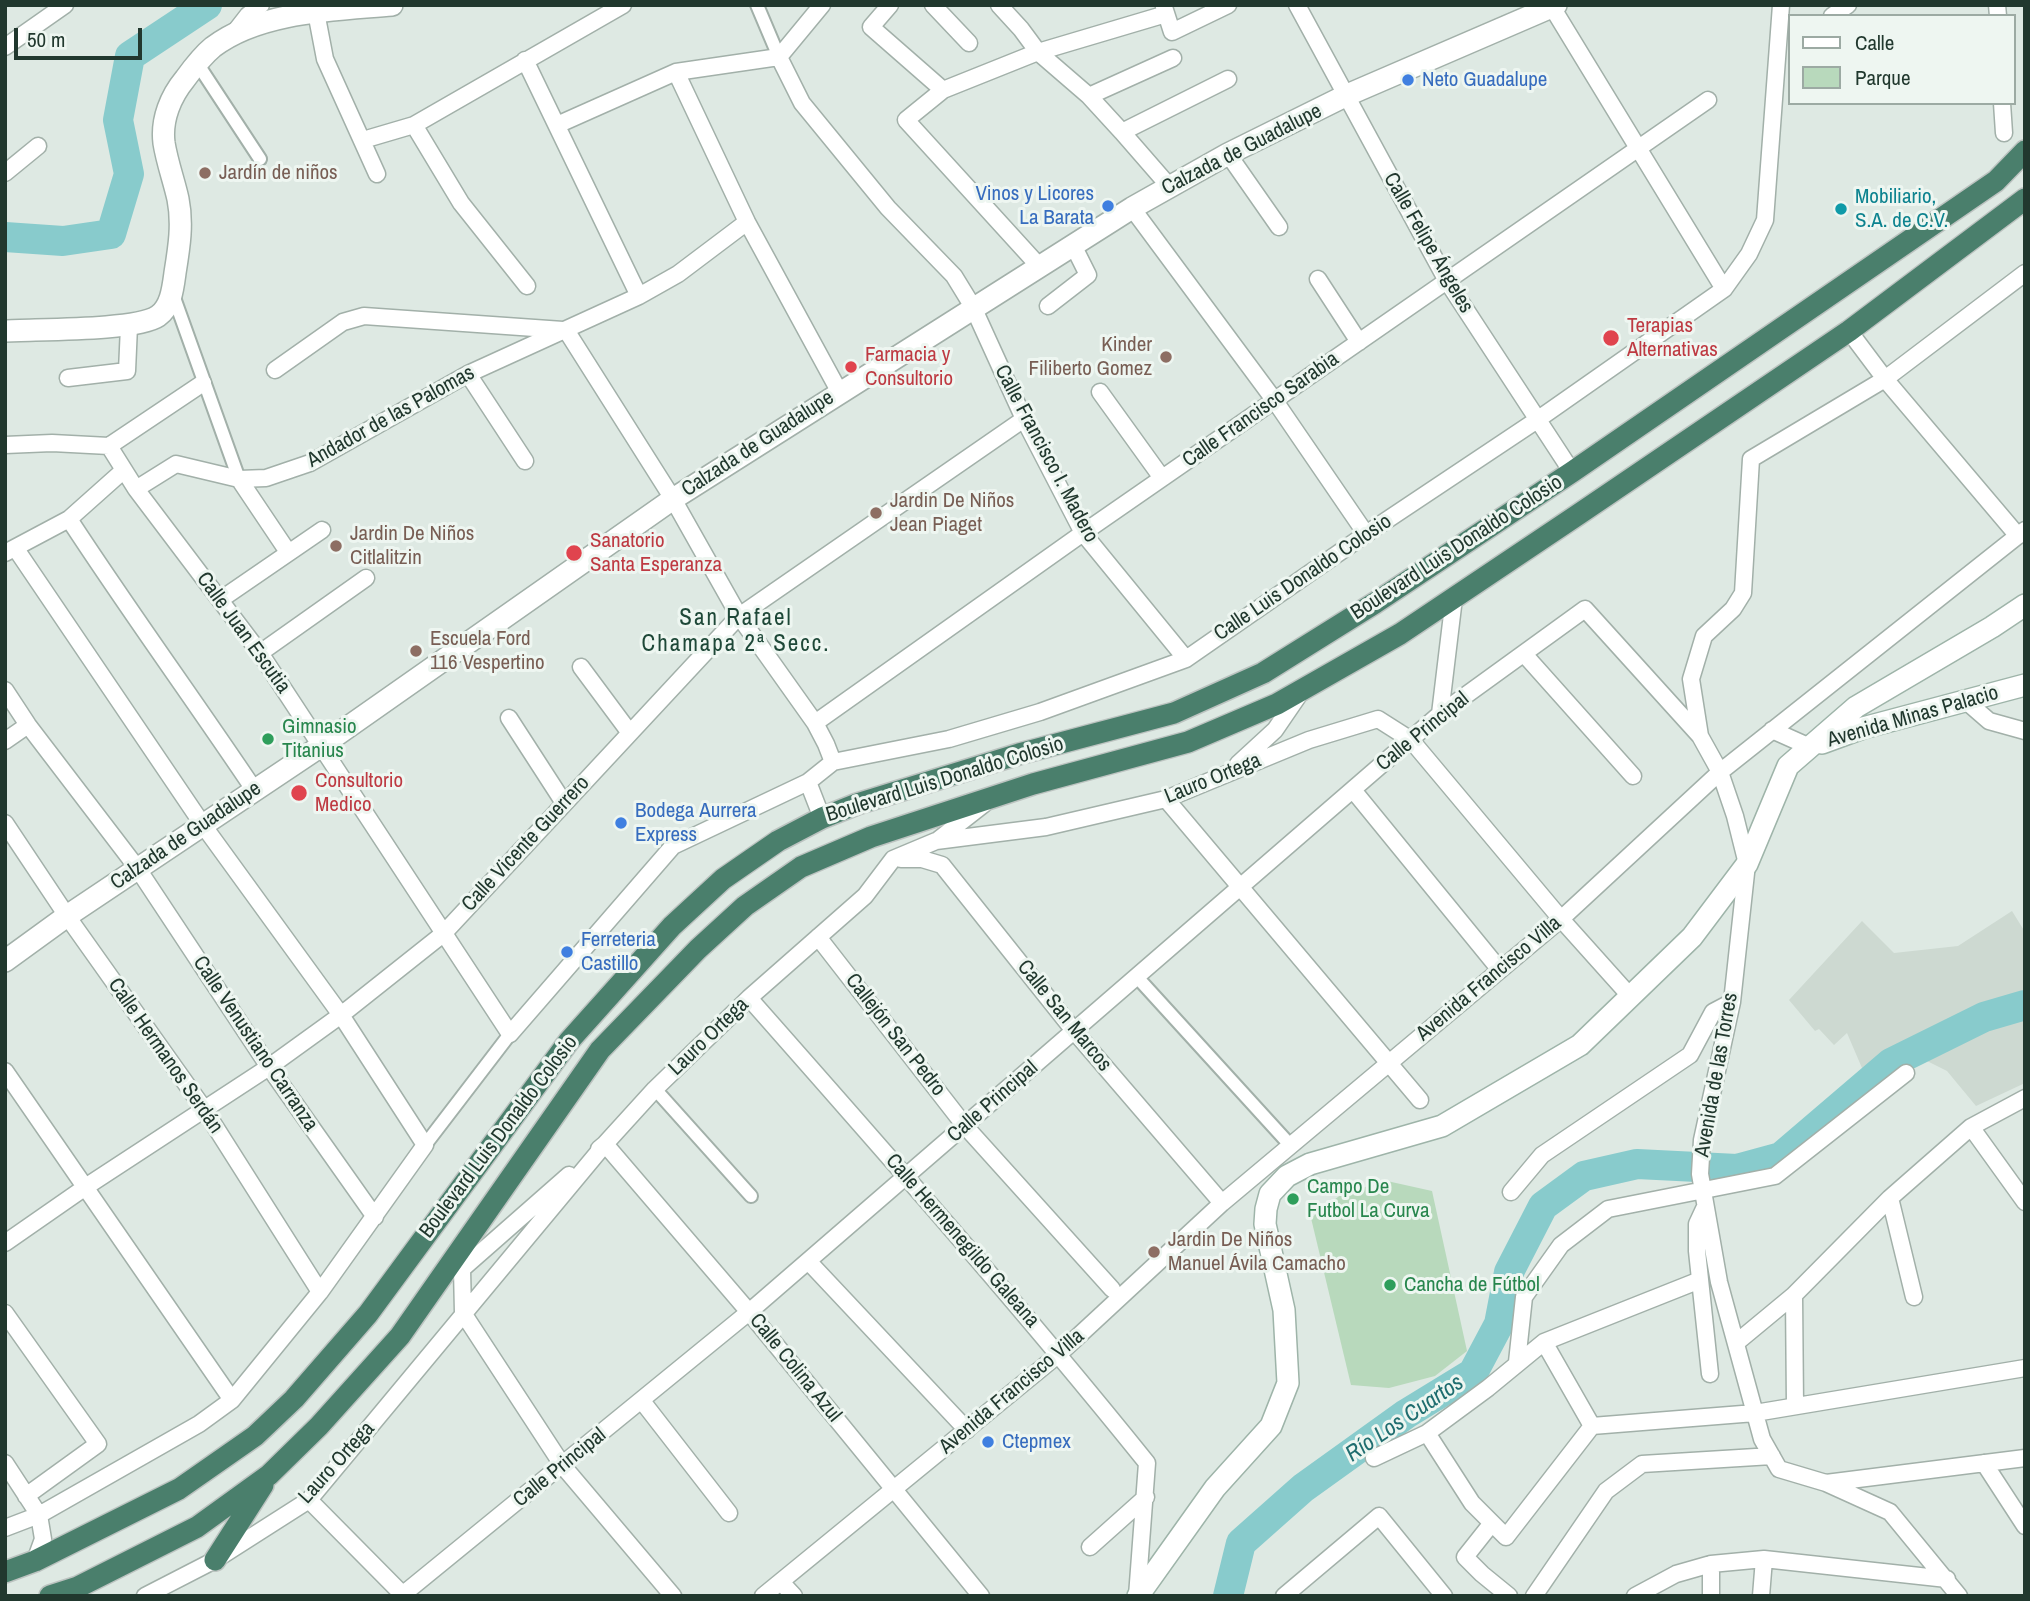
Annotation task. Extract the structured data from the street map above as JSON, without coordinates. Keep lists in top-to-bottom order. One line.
{"streets":{"highway":["Boulevard Luis Donaldo Colosio"],"street":["Calzada de Guadalupe","Calle Felipe Ángeles","Calle Francisco Sarabia","Andador de las Palomas","Calle Francisco I. Madero","Calle Luis Donaldo Colosio","Calle Juan Escutia","Avenida Minas Palacio","Calle Principal","Lauro Ortega","Calle Vicente Guerrero","Avenida Francisco Villa","Calle San Marcos","Callejón San Pedro","Calle Venustiano Carranza","Calle Hermanos Serdán","Avenida de las Torres","Calle Hermenegildo Galeana","Calle Colina Azul"]},"crossings":[["Calzada de Guadalupe","Calle Felipe Ángeles"],["Calzada de Guadalupe","Calle Francisco I. Madero"],["Calzada de Guadalupe","Calle Juan Escutia"],["Calzada de Guadalupe","Calle Venustiano Carranza"],["Calzada de Guadalupe","Calle Hermanos Serdán"],["Calle Felipe Ángeles","Calle Francisco Sarabia"],["Calle Felipe Ángeles","Boulevard Luis Donaldo Colosio"],["Calle Felipe Ángeles","Calle Luis Donaldo Colosio"],["Calle Francisco Sarabia","Calle Francisco I. Madero"],["Andador de las Palomas","Calle Juan Escutia"],["Calle Francisco I. Madero","Calle Luis Donaldo Colosio"],["Calle Francisco I. Madero","Calle Vicente Guerrero"],["Calle Juan Escutia","Calle Vicente Guerrero"],["Avenida Minas Palacio","Avenida de las Torres"],["Calle Principal","Lauro Ortega"],["Calle Principal","Calle San Marcos"],["Calle Principal","Callejón San Pedro"],["Calle Principal","Avenida de las Torres"],["Calle Principal","Calle Hermenegildo Galeana"],["Calle Principal","Calle Colina Azul"],["Lauro Ortega","Calle San Marcos"],["Lauro Ortega","Callejón San Pedro"],["Lauro Ortega","Calle Hermenegildo Galeana"],["Lauro Ortega","Calle Colina Azul"],["Calle Vicente Guerrero","Calle Venustiano Carranza"],["Calle Vicente Guerrero","Calle Hermanos Serdán"],["Avenida Francisco Villa","Calle San Marcos"],["Avenida Francisco Villa","Avenida de las Torres"],["Avenida Francisco Villa","Calle Hermenegildo Galeana"],["Avenida Francisco Villa","Calle Colina Azul"]],"districts":["San Rafael Chamapa 2ª Secc."],"water":["Río Los Cuartos"],"places":["Neto Guadalupe","Jardín de niños","Vinos y Licores La Barata","Mobiliario, S.A. de C.V.","Terapias Alternativas","Kinder Filiberto Gomez","Farmacia y Consultorio","Jardin De Niños Jean Piaget","Jardin De Niños Citlalitzin","Sanatorio Santa Esperanza","Escuela Ford 116 Vespertino","Gimnasio Titanius","Consultorio Medico","Bodega Aurrera Express","Ferreteria Castillo","Campo De Futbol La Curva","Jardin De Niños Manuel Ávila Camacho","Cancha de Fútbol","Ctepmex"],"legend":["Calle","Parque"],"scale_bar":"50 m"}
